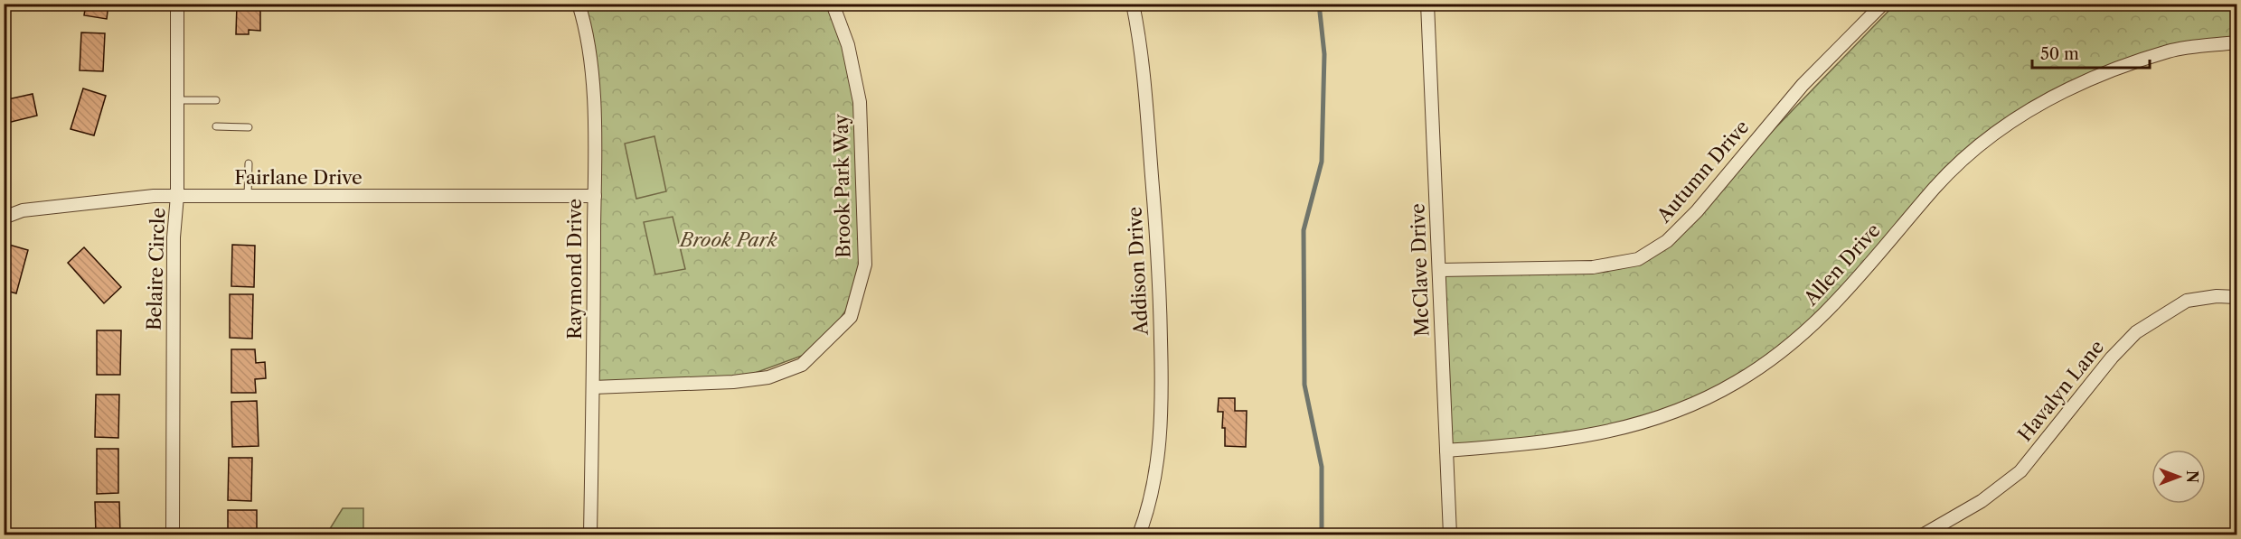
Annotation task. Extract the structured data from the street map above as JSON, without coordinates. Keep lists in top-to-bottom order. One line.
{"streets":{"street":["Autumn Drive","Fairlane Drive","Brook Park Way","Allen Drive","Belaire Circle","Raymond Drive","McClave Drive","Addison Drive","Havalyn Lane"]},"crossings":[["Autumn Drive","McClave Drive"],["Fairlane Drive","Belaire Circle"],["Fairlane Drive","Raymond Drive"],["Brook Park Way","Raymond Drive"],["Allen Drive","McClave Drive"]],"parks":["Brook Park"],"scale_bar":"50 m","north":"right"}
